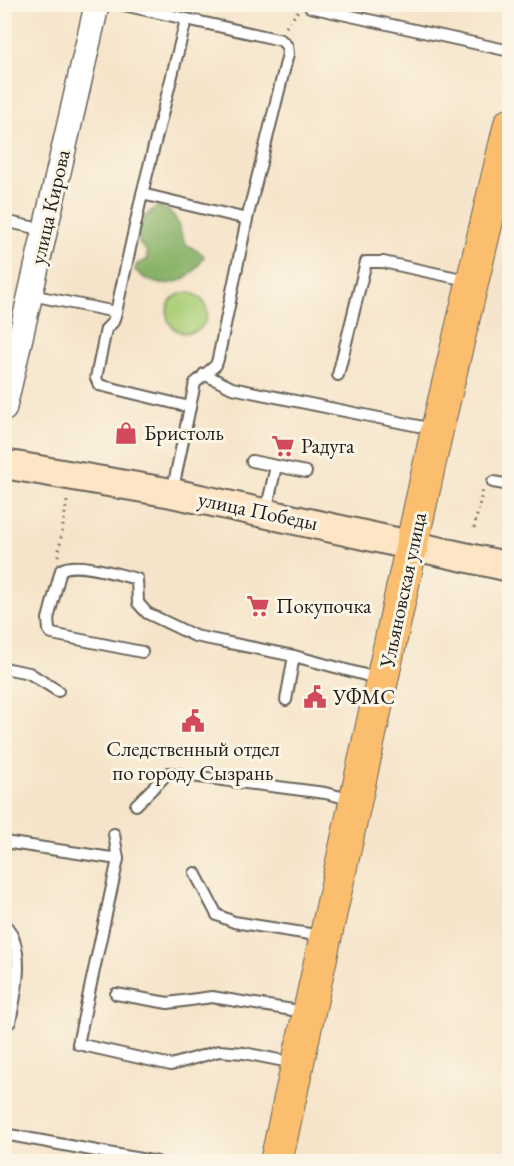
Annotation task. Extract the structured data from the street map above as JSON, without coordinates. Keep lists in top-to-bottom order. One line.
{"streets":{"main road":["улица Победы","Ульяновская улица"],"street":["улица Кирова"]},"crossings":[["улица Победы","Ульяновская улица"]],"places":{"shop":["Бристоль"],"supermarket":["Радуга","Покупочка"],"public building":["УФМС","Следственный отдел по городу Сызрань"]}}
